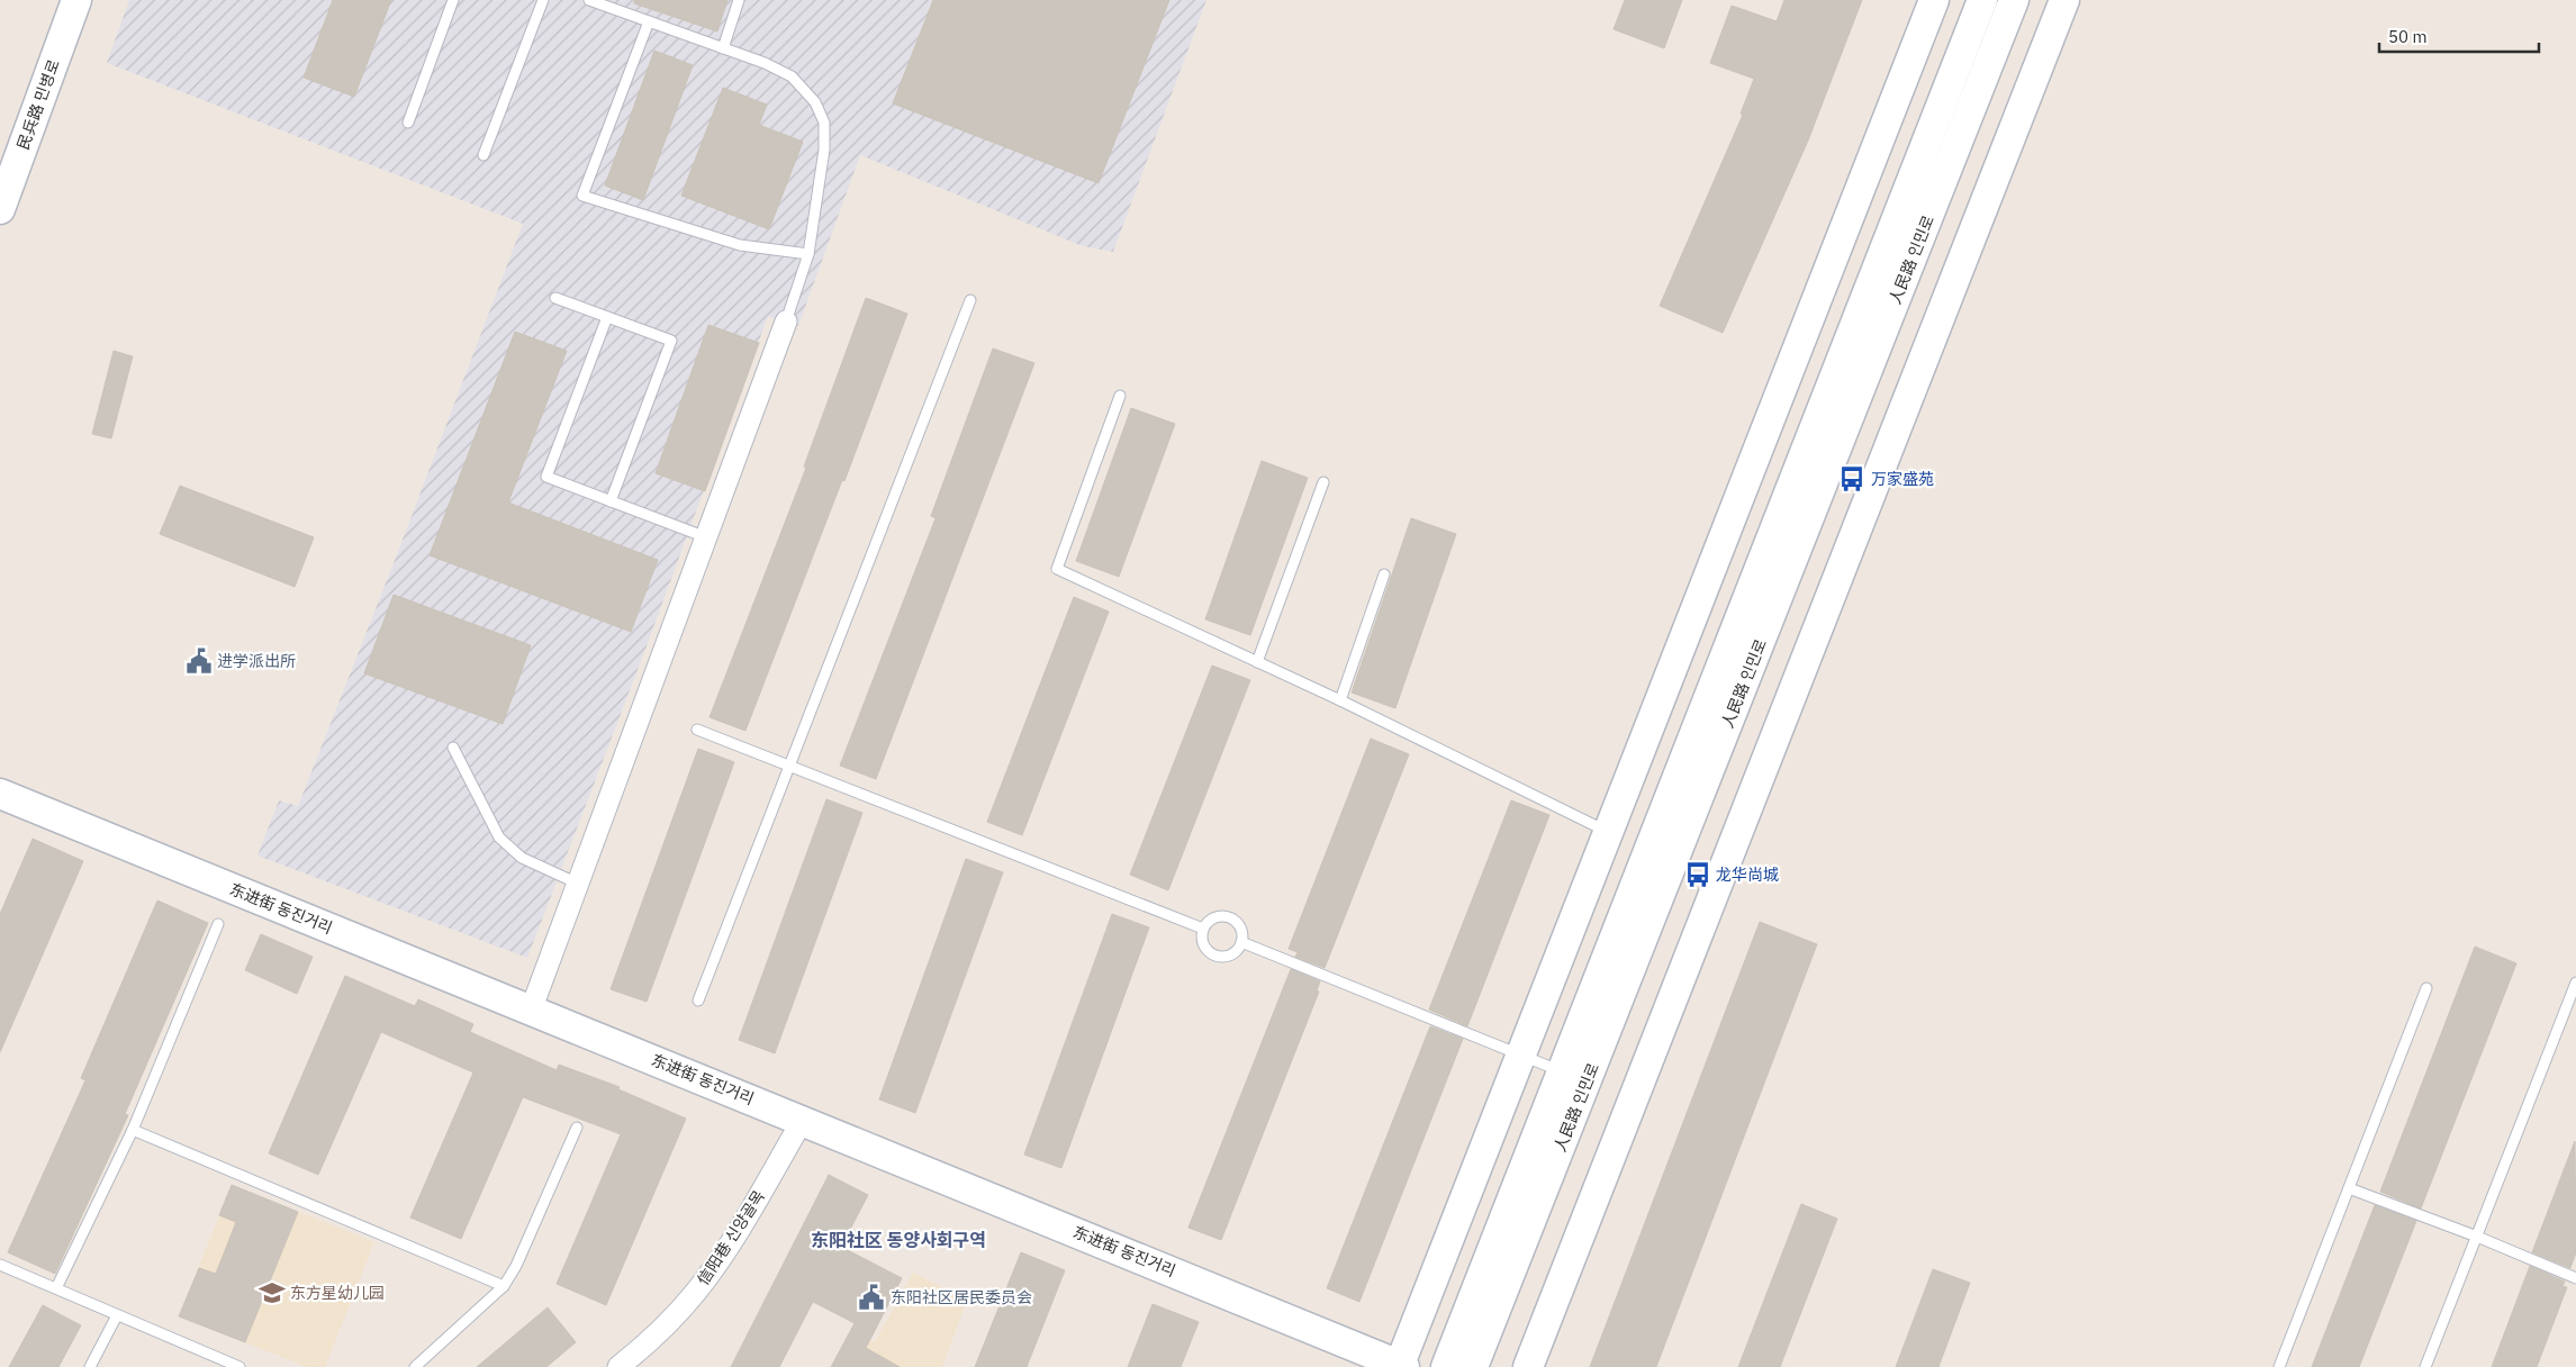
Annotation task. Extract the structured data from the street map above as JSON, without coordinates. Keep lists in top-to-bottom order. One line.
{"streets":{"street":["民兵路 민병로","人民路 인민로","东进街 동진거리","信阳巷 신양골목"]},"crossings":[["东进街 동진거리","信阳巷 신양골목"]],"districts":["东阳社区 동양사회구역"],"places":{"bus stop":["万家盛苑","龙华尚城"],"public building":["进学派出所","东阳社区居民委员会"],"school or university":["东方星幼儿园"]},"scale_bar":"50 m"}
